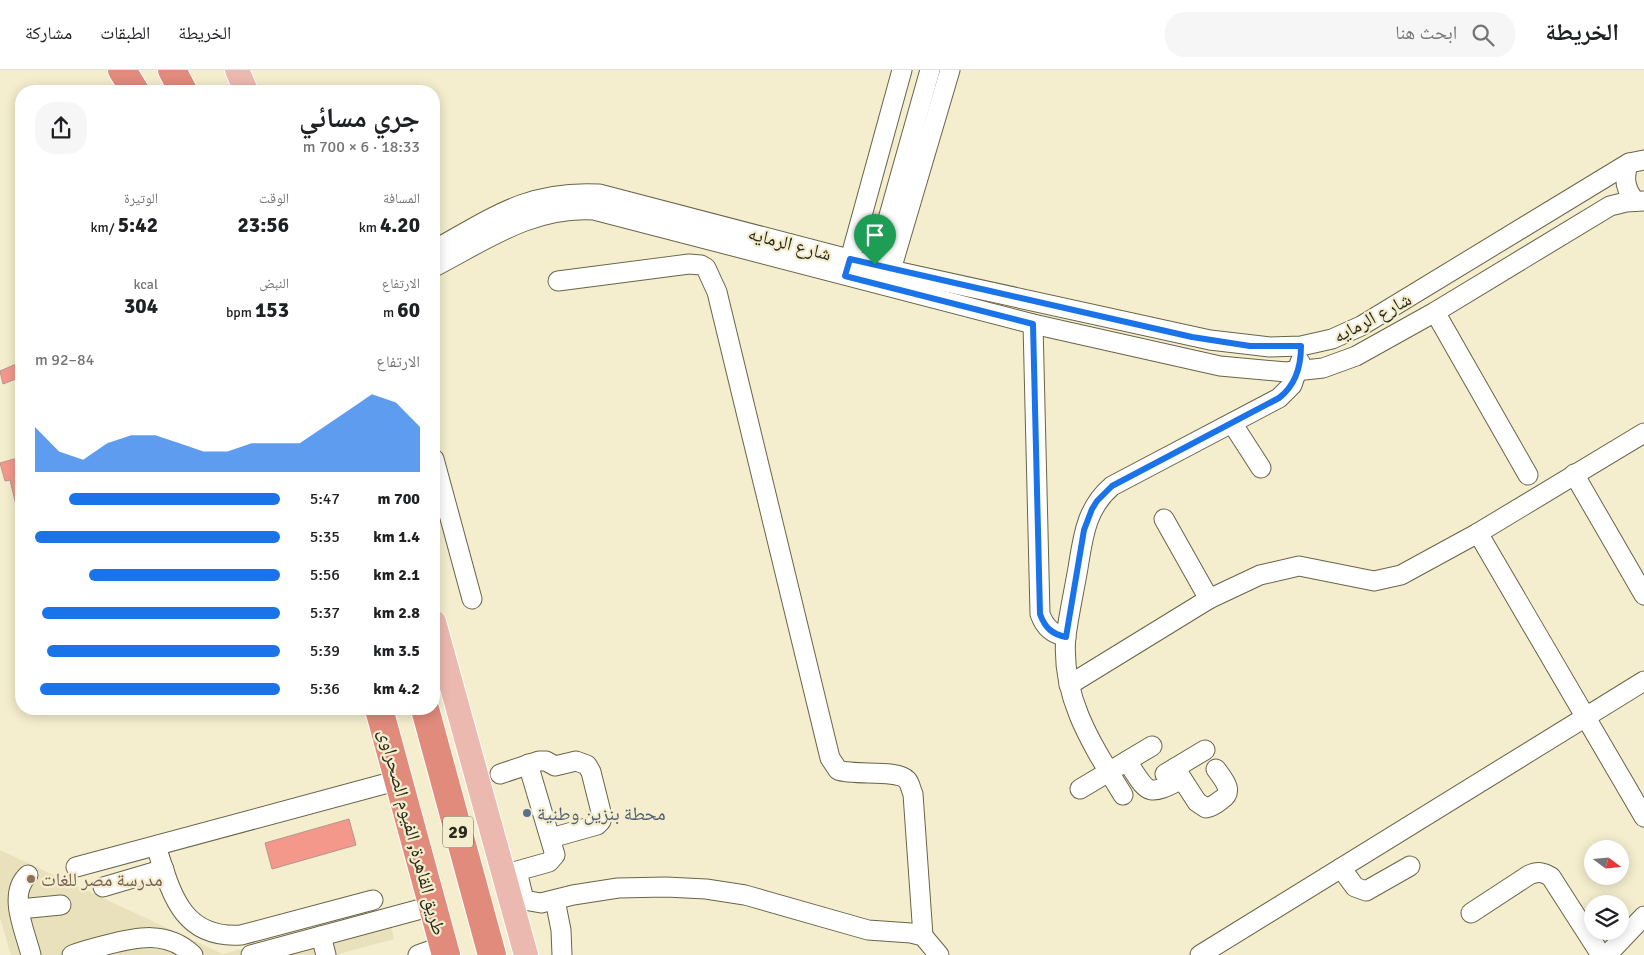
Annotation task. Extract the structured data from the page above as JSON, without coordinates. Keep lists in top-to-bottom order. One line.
{"streets":{"highway":["طريق القاهرة, الفيوم الصحراوى","29"],"street":["شارع الرمايه"]},"places":["محطة بنزين وطنية","مدرسة مصر للغات"],"north":"right","page":{"header":"الخريطة","search":"ابحث هنا","nav":["الخريطة","الطبقات","مشاركة"],"heading":["جري مسائي","18:33 · 6 × 700 m"],"stats":[["المسافة","4.20 km"],["الوقت","23:56"],["الوتيرة","5:42 /km"],["الارتفاع","60 m"],["النبض","153 bpm"],["kcal","304"]],"chart":["الارتفاع","84–92 m"],"list":[{"name":"700 m","note":"5:47"},{"name":"1.4 km","note":"5:35"},{"name":"2.1 km","note":"5:56"},{"name":"2.8 km","note":"5:37"},{"name":"3.5 km","note":"5:39"},{"name":"4.2 km","note":"5:36"}]}}
